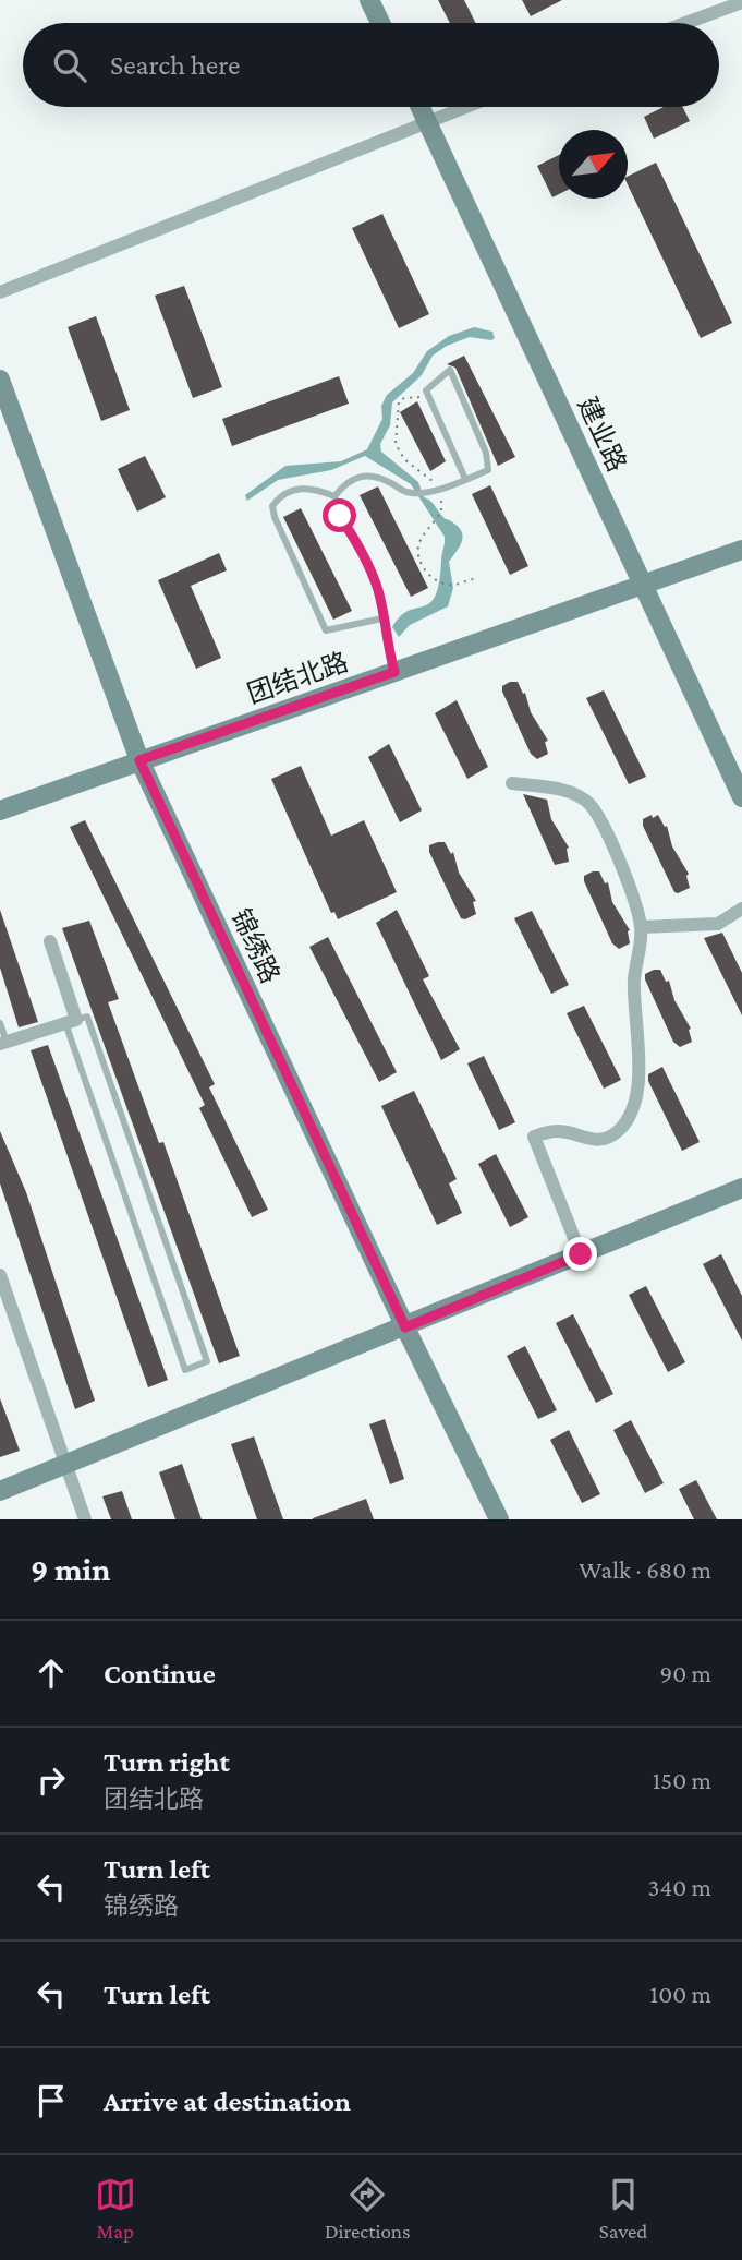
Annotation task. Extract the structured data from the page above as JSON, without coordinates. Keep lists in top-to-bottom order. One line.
{"streets":{"street":["建业路","团结北路","锦绣路"]},"crossings":[["建业路","团结北路"],["团结北路","锦绣路"]],"north":"top right","page":{"search":"Search here","heading":["9 min","Walk · 680 m"],"list":[["Continue","90 m"],["Turn right","团结北路","150 m"],["Turn left","锦绣路","340 m"],["Turn left","100 m"],"Arrive at destination"],"nav":["Map","Directions","Saved"]}}
